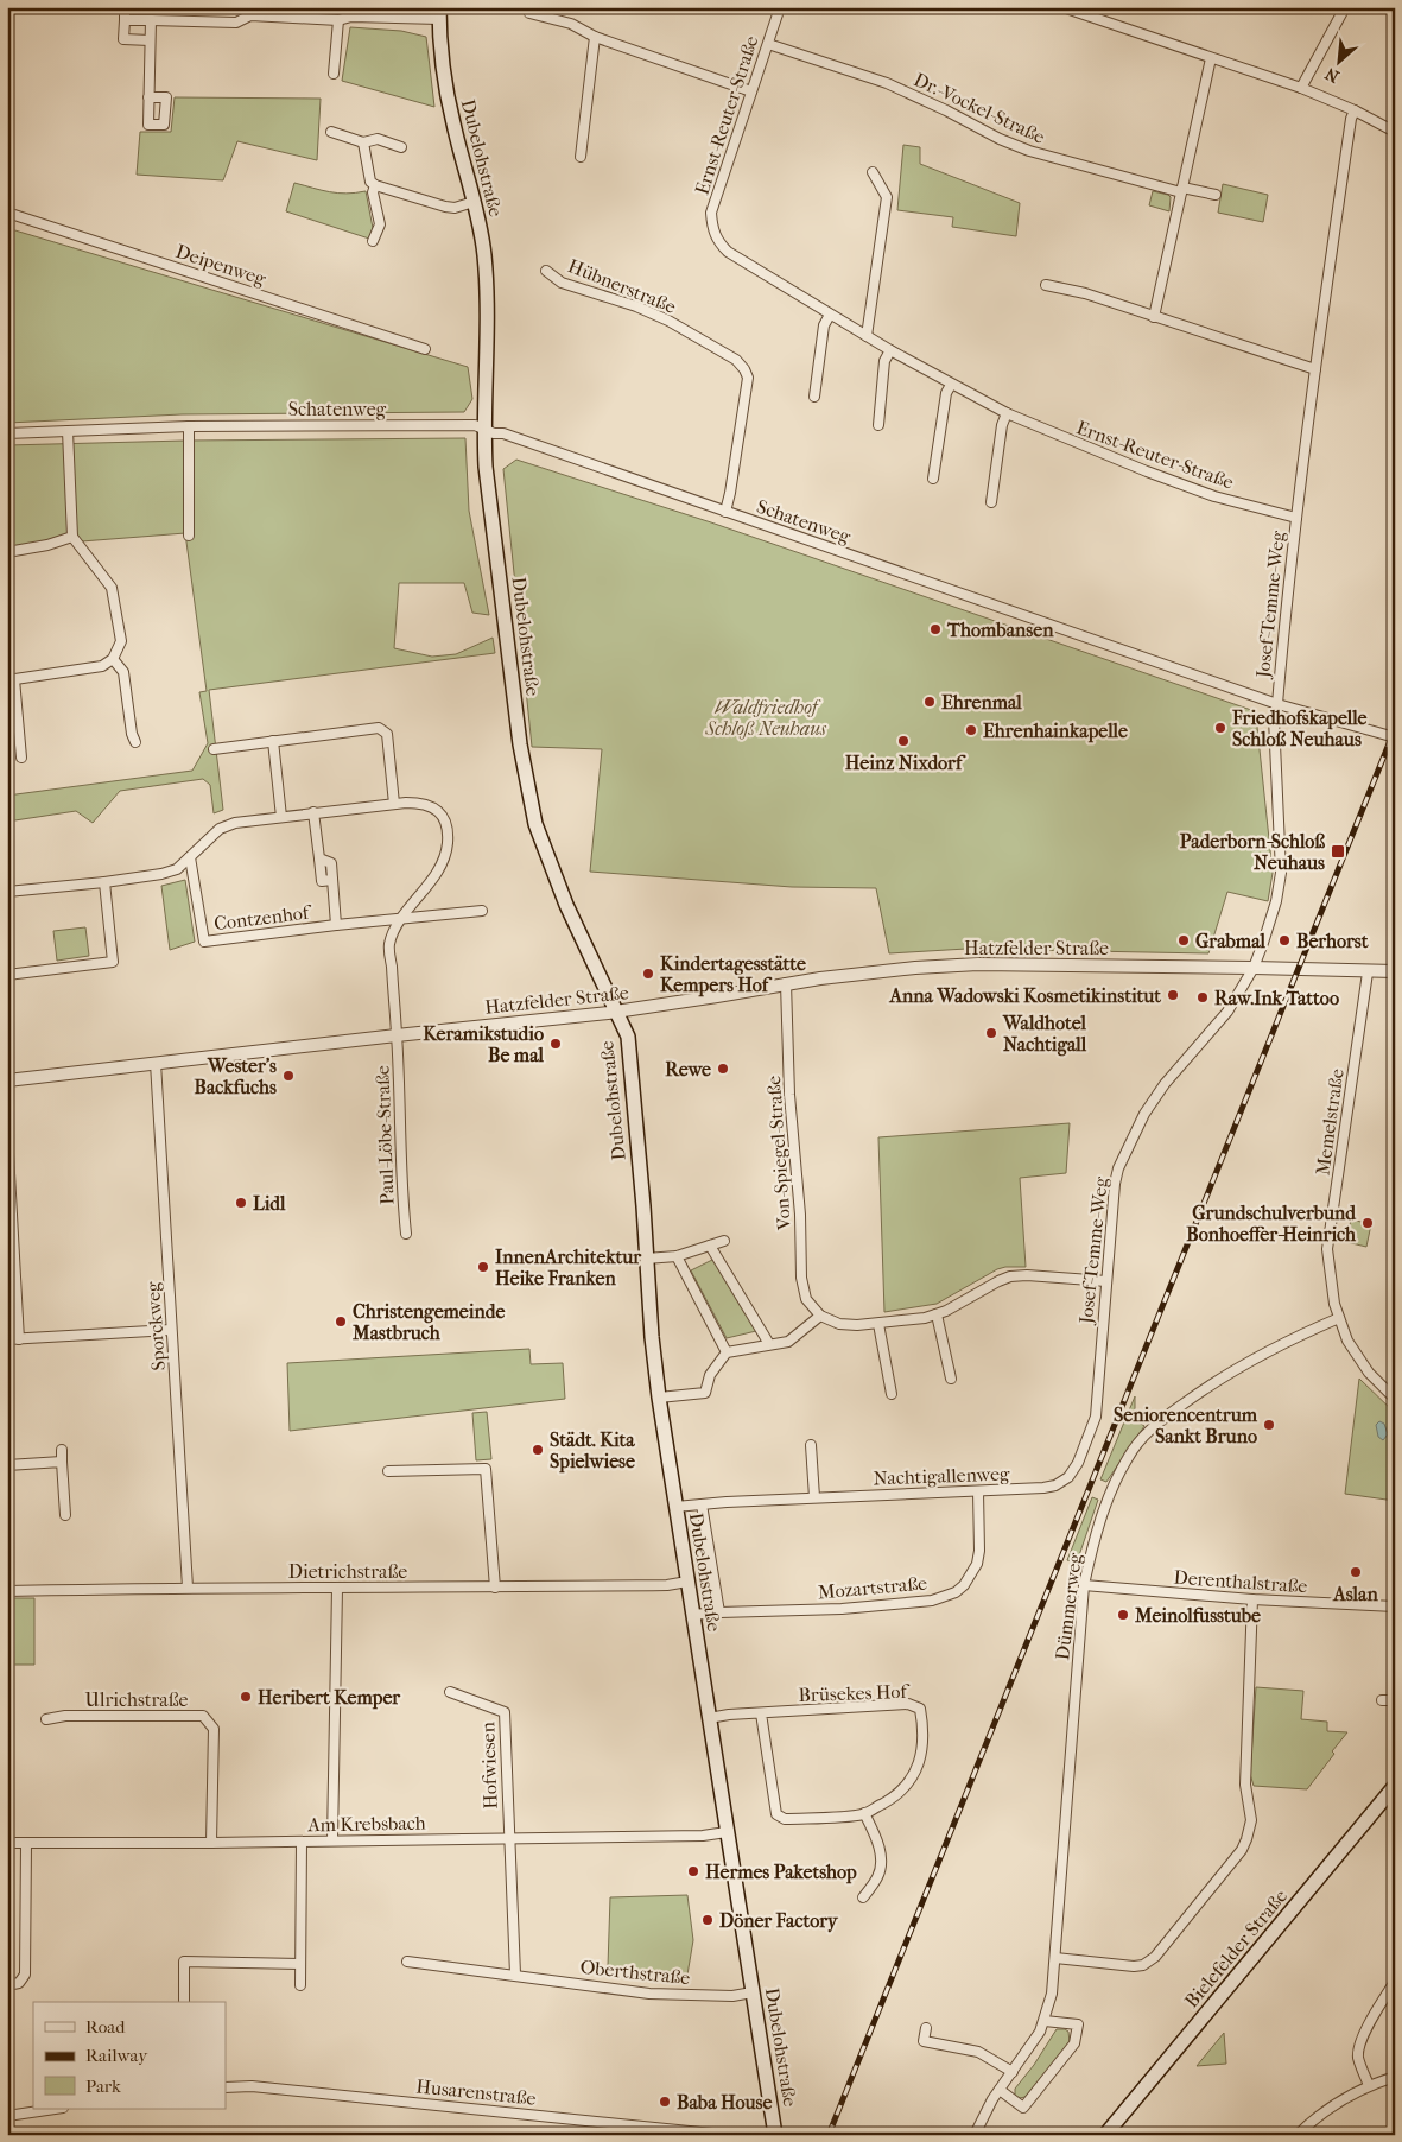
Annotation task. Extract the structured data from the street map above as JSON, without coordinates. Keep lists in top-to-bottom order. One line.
{"streets":{"main road":["Dubelohstraße","Bielefelder Straße"],"street":["Dr.-Vockel-Straße","Ernst-Reuter-Straße","Deipenweg","Hübnerstraße","Schatenweg","Josef-Temme-Weg","Contzenhof","Hatzfelder Straße","Memelstraße","Paul-Löbe-Straße","Von-Spiegel-Straße","Sporckweg","Nachtigallenweg","Dietrichstraße","Derenthalstraße","Mozartstraße","Dümmerweg","Brüsekes Hof","Ulrichstraße","Hofwiesen","Am Krebsbach","Oberthstraße","Husarenstraße"]},"crossings":[["Dr.-Vockel-Straße","Ernst-Reuter-Straße"],["Ernst-Reuter-Straße","Josef-Temme-Weg"],["Dubelohstraße","Schatenweg"],["Dubelohstraße","Hatzfelder Straße"],["Dubelohstraße","Nachtigallenweg"],["Dubelohstraße","Dietrichstraße"],["Dubelohstraße","Mozartstraße"],["Dubelohstraße","Brüsekes Hof"],["Dubelohstraße","Am Krebsbach"],["Dubelohstraße","Oberthstraße"],["Hübnerstraße","Schatenweg"],["Schatenweg","Josef-Temme-Weg"],["Josef-Temme-Weg","Hatzfelder Straße"],["Josef-Temme-Weg","Nachtigallenweg"],["Contzenhof","Paul-Löbe-Straße"],["Hatzfelder Straße","Memelstraße"],["Hatzfelder Straße","Paul-Löbe-Straße"],["Hatzfelder Straße","Von-Spiegel-Straße"],["Hatzfelder Straße","Sporckweg"],["Memelstraße","Dümmerweg"],["Sporckweg","Dietrichstraße"],["Nachtigallenweg","Mozartstraße"],["Derenthalstraße","Dümmerweg"],["Ulrichstraße","Am Krebsbach"],["Hofwiesen","Am Krebsbach"]],"parks":["Waldfriedhof Schloß Neuhaus"],"places":{"other":["Thombansen","Ehrenmal","Friedhofskapelle Schloß Neuhaus","Ehrenhainkapelle","Heinz Nixdorf","Grabmal","Berhorst","Kindertagesstätte Kempers Hof","Anna Wadowski Kosmetikinstitut","Raw.Ink Tattoo","Waldhotel Nachtigall","Keramikstudio Be mal","Rewe","Wester's Backfuchs","Lidl","Grundschulverbund Bonhoeffer-Heinrich","InnenArchitektur Heike Franken","Christengemeinde Mastbruch","Seniorencentrum Sankt Bruno","Städt. Kita Spielwiese","Aslan","Meinolfusstube","Heribert Kemper","Hermes Paketshop","Döner Factory","Baba House"],"transit":["Paderborn-Schloß Neuhaus"]},"legend":["Road","Railway","Park"],"north":"bottom left"}
